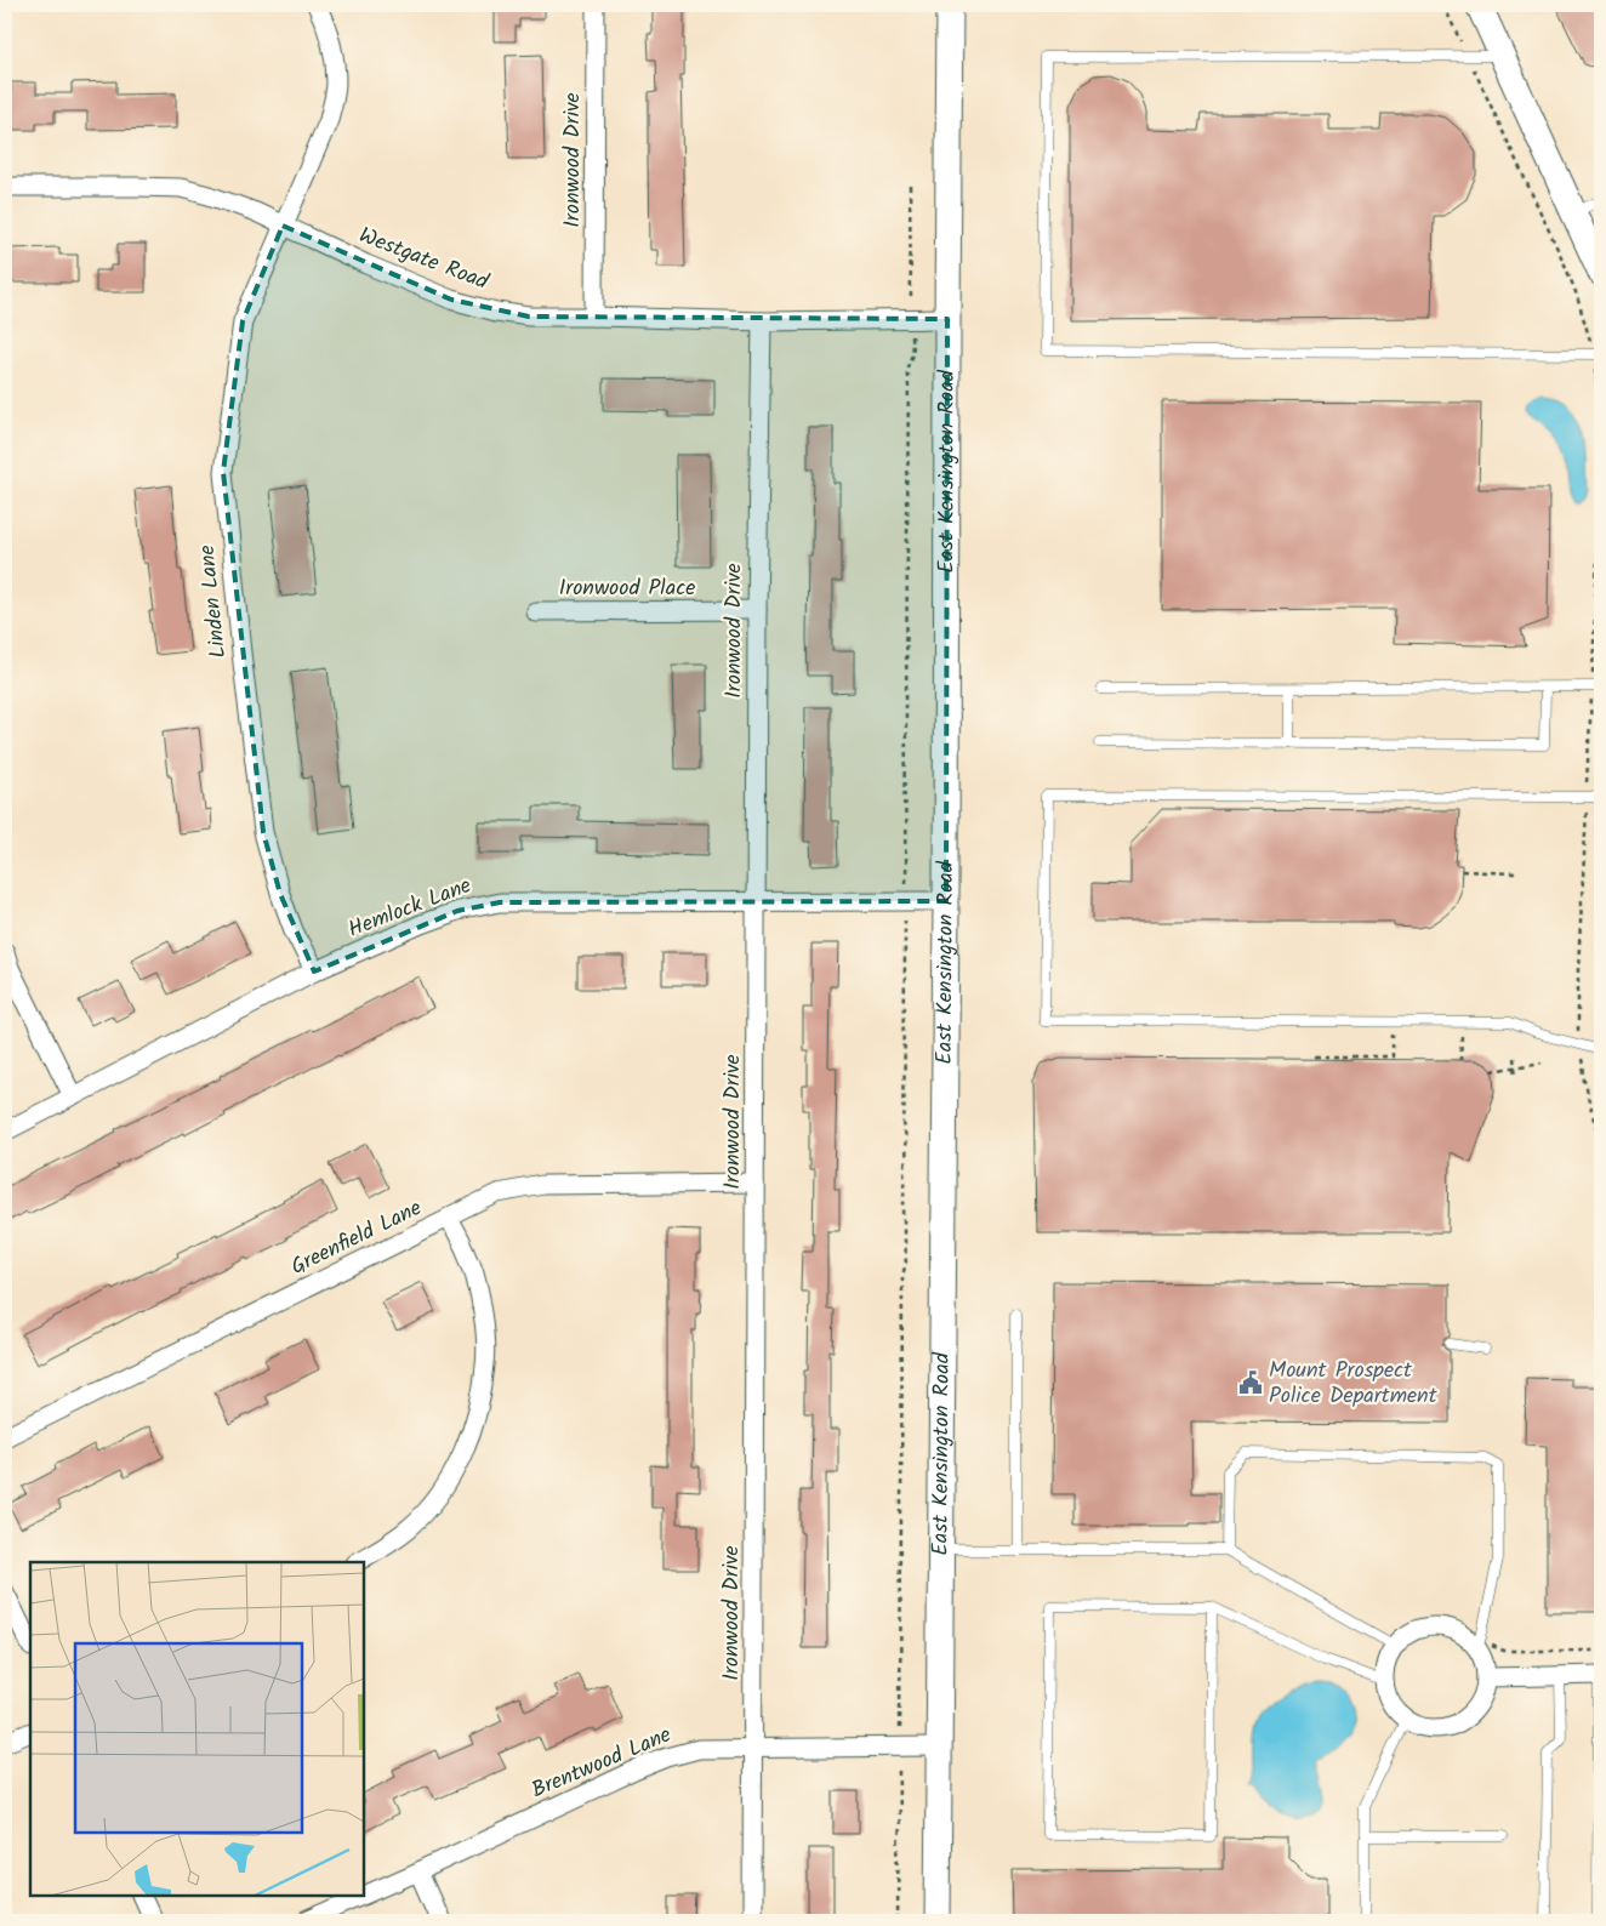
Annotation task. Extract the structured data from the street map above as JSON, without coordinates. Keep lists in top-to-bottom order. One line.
{"streets":{"main road":["East Kensington Road"],"street":["Ironwood Drive","Westgate Road","Ironwood Place","Linden Lane","Hemlock Lane","Greenfield Lane","Brentwood Lane"]},"crossings":[["Ironwood Drive","Westgate Road"],["Ironwood Drive","Ironwood Place"],["Ironwood Drive","Hemlock Lane"],["Ironwood Drive","Greenfield Lane"],["Ironwood Drive","Brentwood Lane"],["Westgate Road","East Kensington Road"],["Westgate Road","Linden Lane"],["East Kensington Road","Hemlock Lane"],["East Kensington Road","Brentwood Lane"],["Linden Lane","Hemlock Lane"]],"places":{"public building":["Mount Prospect Police Department"]}}
